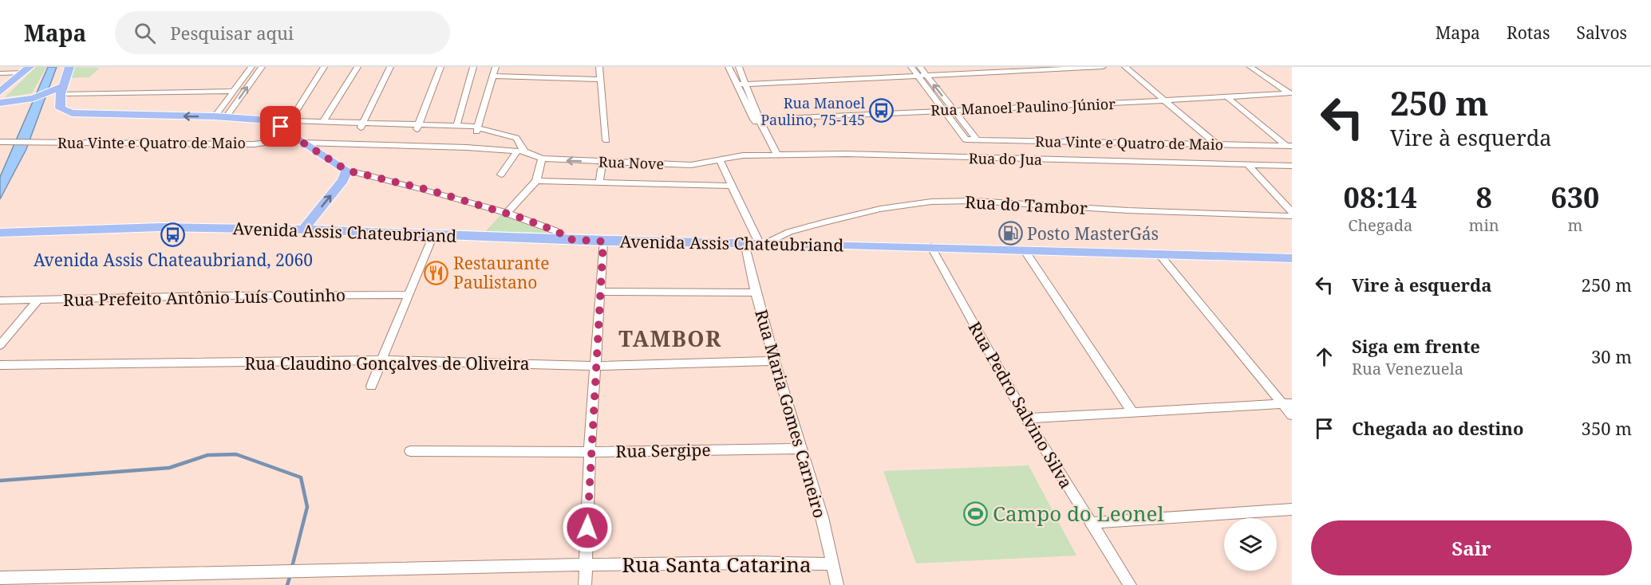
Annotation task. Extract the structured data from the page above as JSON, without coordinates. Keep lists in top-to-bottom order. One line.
{"streets":{"main road":["Avenida Assis Chateubriand"],"street":["Rua Manoel Paulino Júnior","Rua Vinte e Quatro de Maio","Rua do Jua","Rua Nove","Rua do Tambor","Rua Prefeito Antônio Luís Coutinho","Rua Claudino Gonçalves de Oliveira","Rua Pedro Salvino Silva","Rua Maria Gomes Carneiro","Rua Sergipe","Rua Santa Catarina"]},"crossings":[["Rua Manoel Paulino Júnior","Rua Vinte e Quatro de Maio"],["Rua do Jua","Rua Nove"],["Rua do Tambor","Avenida Assis Chateubriand"],["Avenida Assis Chateubriand","Rua Pedro Salvino Silva"],["Avenida Assis Chateubriand","Rua Maria Gomes Carneiro"],["Rua Claudino Gonçalves de Oliveira","Rua Maria Gomes Carneiro"],["Rua Maria Gomes Carneiro","Rua Sergipe"],["Rua Maria Gomes Carneiro","Rua Santa Catarina"]],"districts":["TAMBOR"],"places":{"bus stop":["Rua Manoel Paulino, 75-145","Avenida Assis Chateaubriand, 2060"],"fuel station":["Posto MasterGás"],"restaurant":["Restaurante Paulistano"],"sports":["Campo do Leonel"]},"page":{"header":"Mapa","search":"Pesquisar aqui","nav":["Mapa","Rotas","Salvos"],"turn":["250 m","Vire à esquerda"],"eta":["08:14","Chegada","8","min","630","m"],"list":[{"name":"Vire à esquerda","value":"250 m"},{"name":"Siga em frente","note":"Rua Venezuela","value":"30 m"},{"name":"Chegada ao destino","value":"350 m"}],"buttons":"Sair"}}
